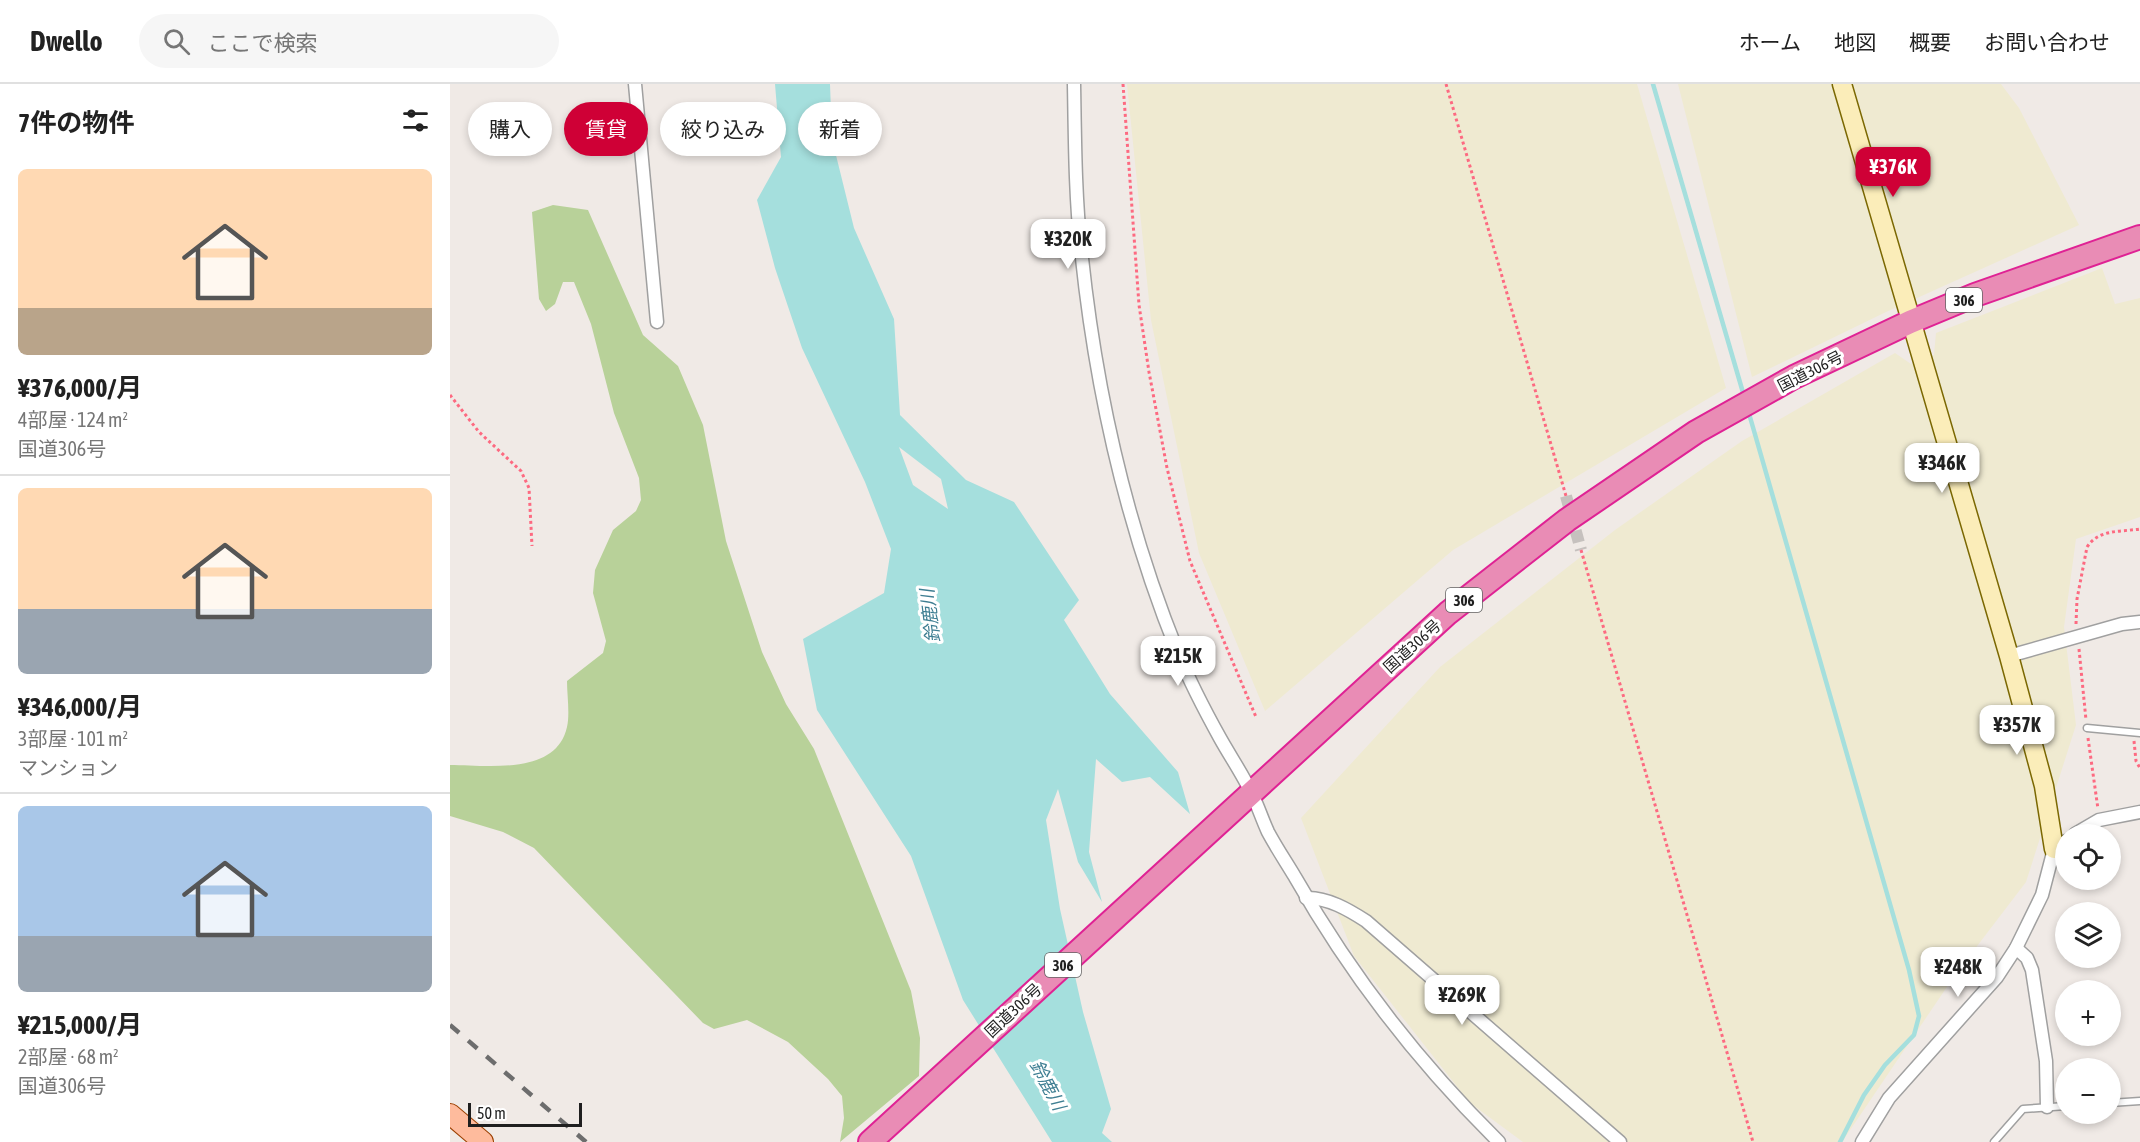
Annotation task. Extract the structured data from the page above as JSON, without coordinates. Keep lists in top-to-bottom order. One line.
{"streets":{"highway":["306","国道306号"]},"water":["鈴鹿川"],"scale_bar":"50 m","page":{"header":"Dwello","search":"ここで検索","nav":["ホーム","地図","概要","お問い合わせ"],"heading":"7件の物件","chip":["購入","賃貸","絞り込み","新着"],"price":["¥376K","¥320K","¥346K","¥215K","¥357K","¥248K","¥269K"],"list":[{"name":"¥376,000/月","note":"4部屋 · 124 m² · 国道306号"},{"name":"¥346,000/月","note":"3部屋 · 101 m² · マンション"},{"name":"¥215,000/月","note":"2部屋 · 68 m² · 国道306号"}],"map_buttons":["+","−"],"scale":"50 m"}}
